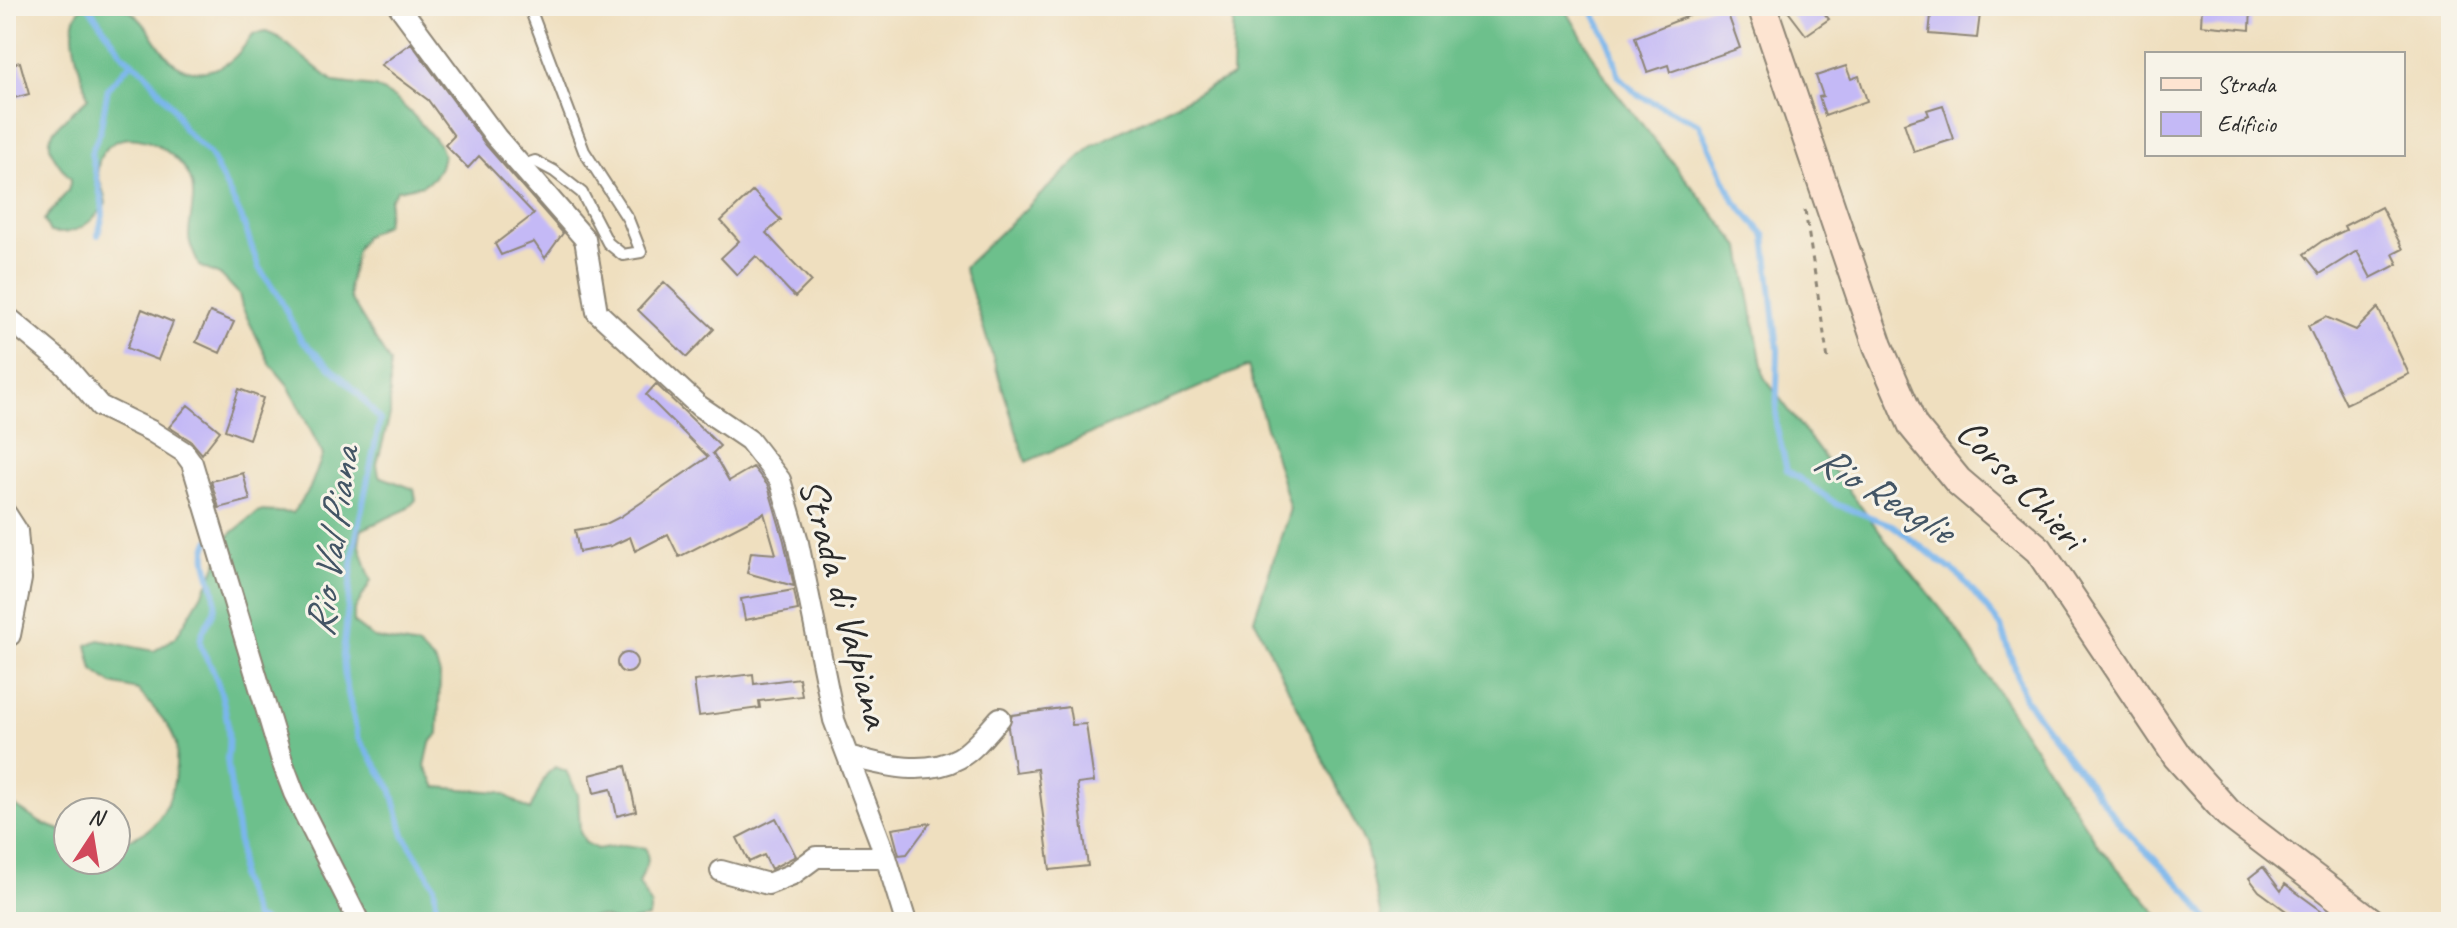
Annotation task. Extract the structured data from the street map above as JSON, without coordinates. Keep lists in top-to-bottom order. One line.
{"streets":{"main road":["Corso Chieri"],"street":["Strada di Valpiana"]},"water":["Rio Reaglie","Rio Val Piana"],"legend":["Strada","Edificio"],"north":"top"}
